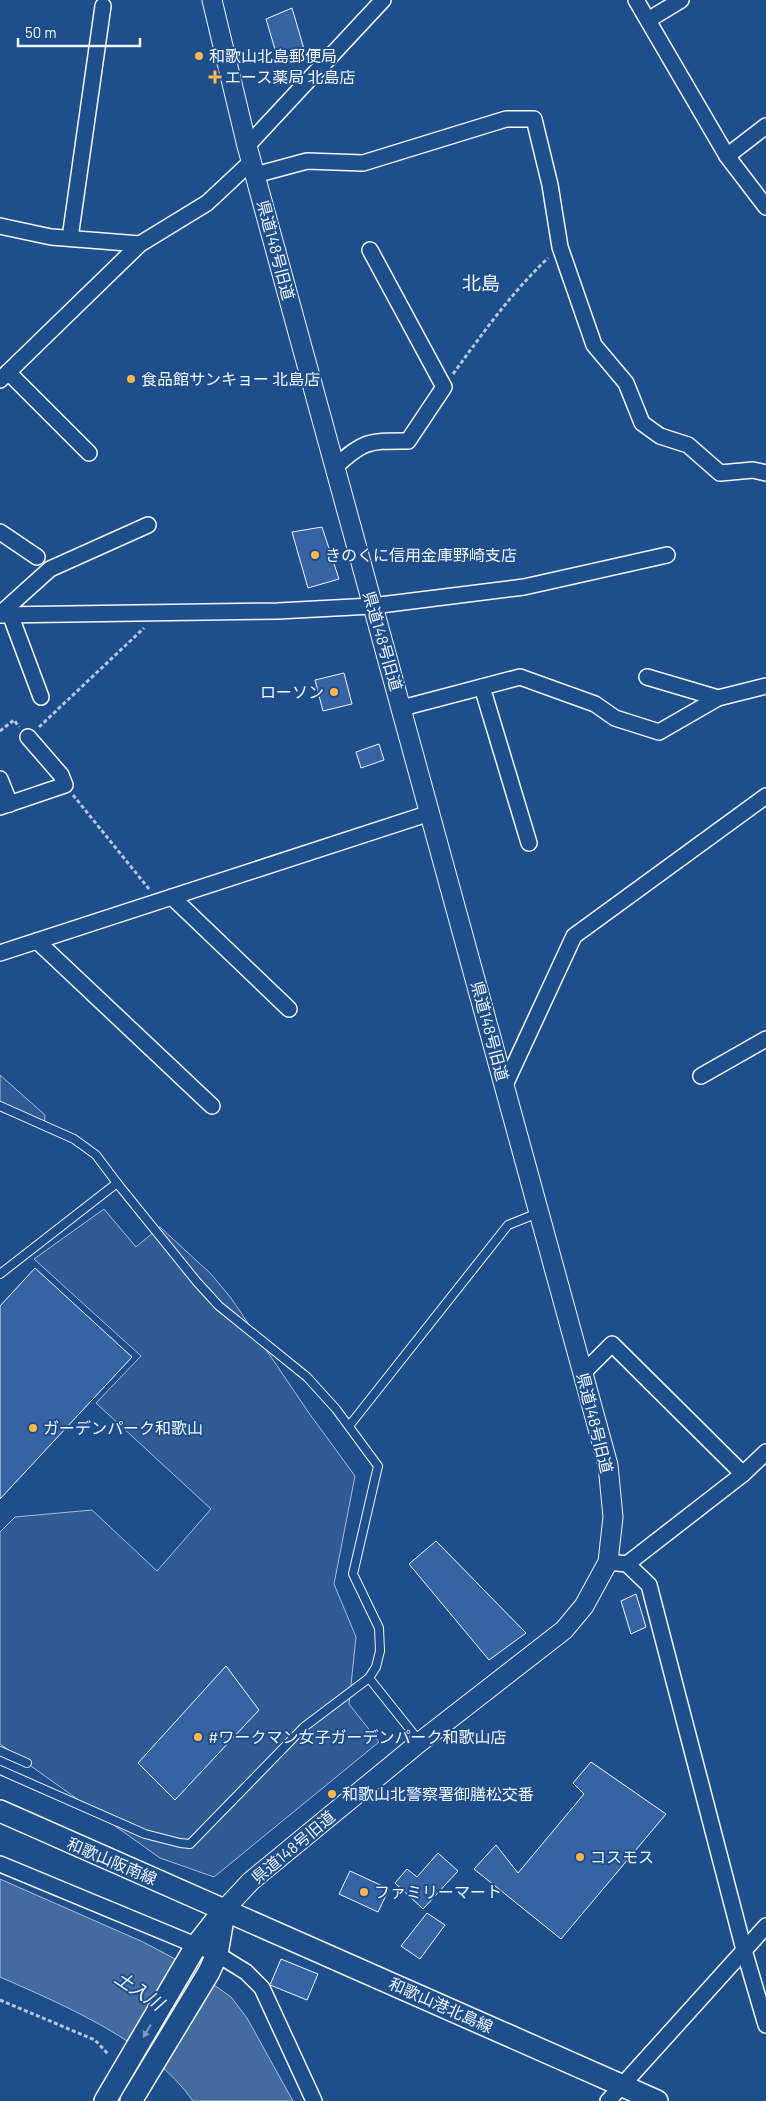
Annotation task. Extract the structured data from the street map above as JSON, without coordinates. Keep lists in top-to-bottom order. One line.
{"streets":{"main road":["和歌山阪南線","和歌山港北島線"],"street":["県道148号旧道"]},"crossings":[["県道148号旧道","和歌山阪南線"],["県道148号旧道","和歌山港北島線"],["和歌山阪南線","和歌山港北島線"]],"districts":["北島"],"water":["土入川"],"places":{"other":["和歌山北島郵便局","食品館サンキョー 北島店","きのくに信用金庫野崎支店","ローソン","ガーデンパーク和歌山","#ワークマン女子ガーデンパーク和歌山店","和歌山北警察署御膳松交番","コスモス","ファミリーマート"],"health":["エース薬局 北島店"]},"scale_bar":"50 m"}
